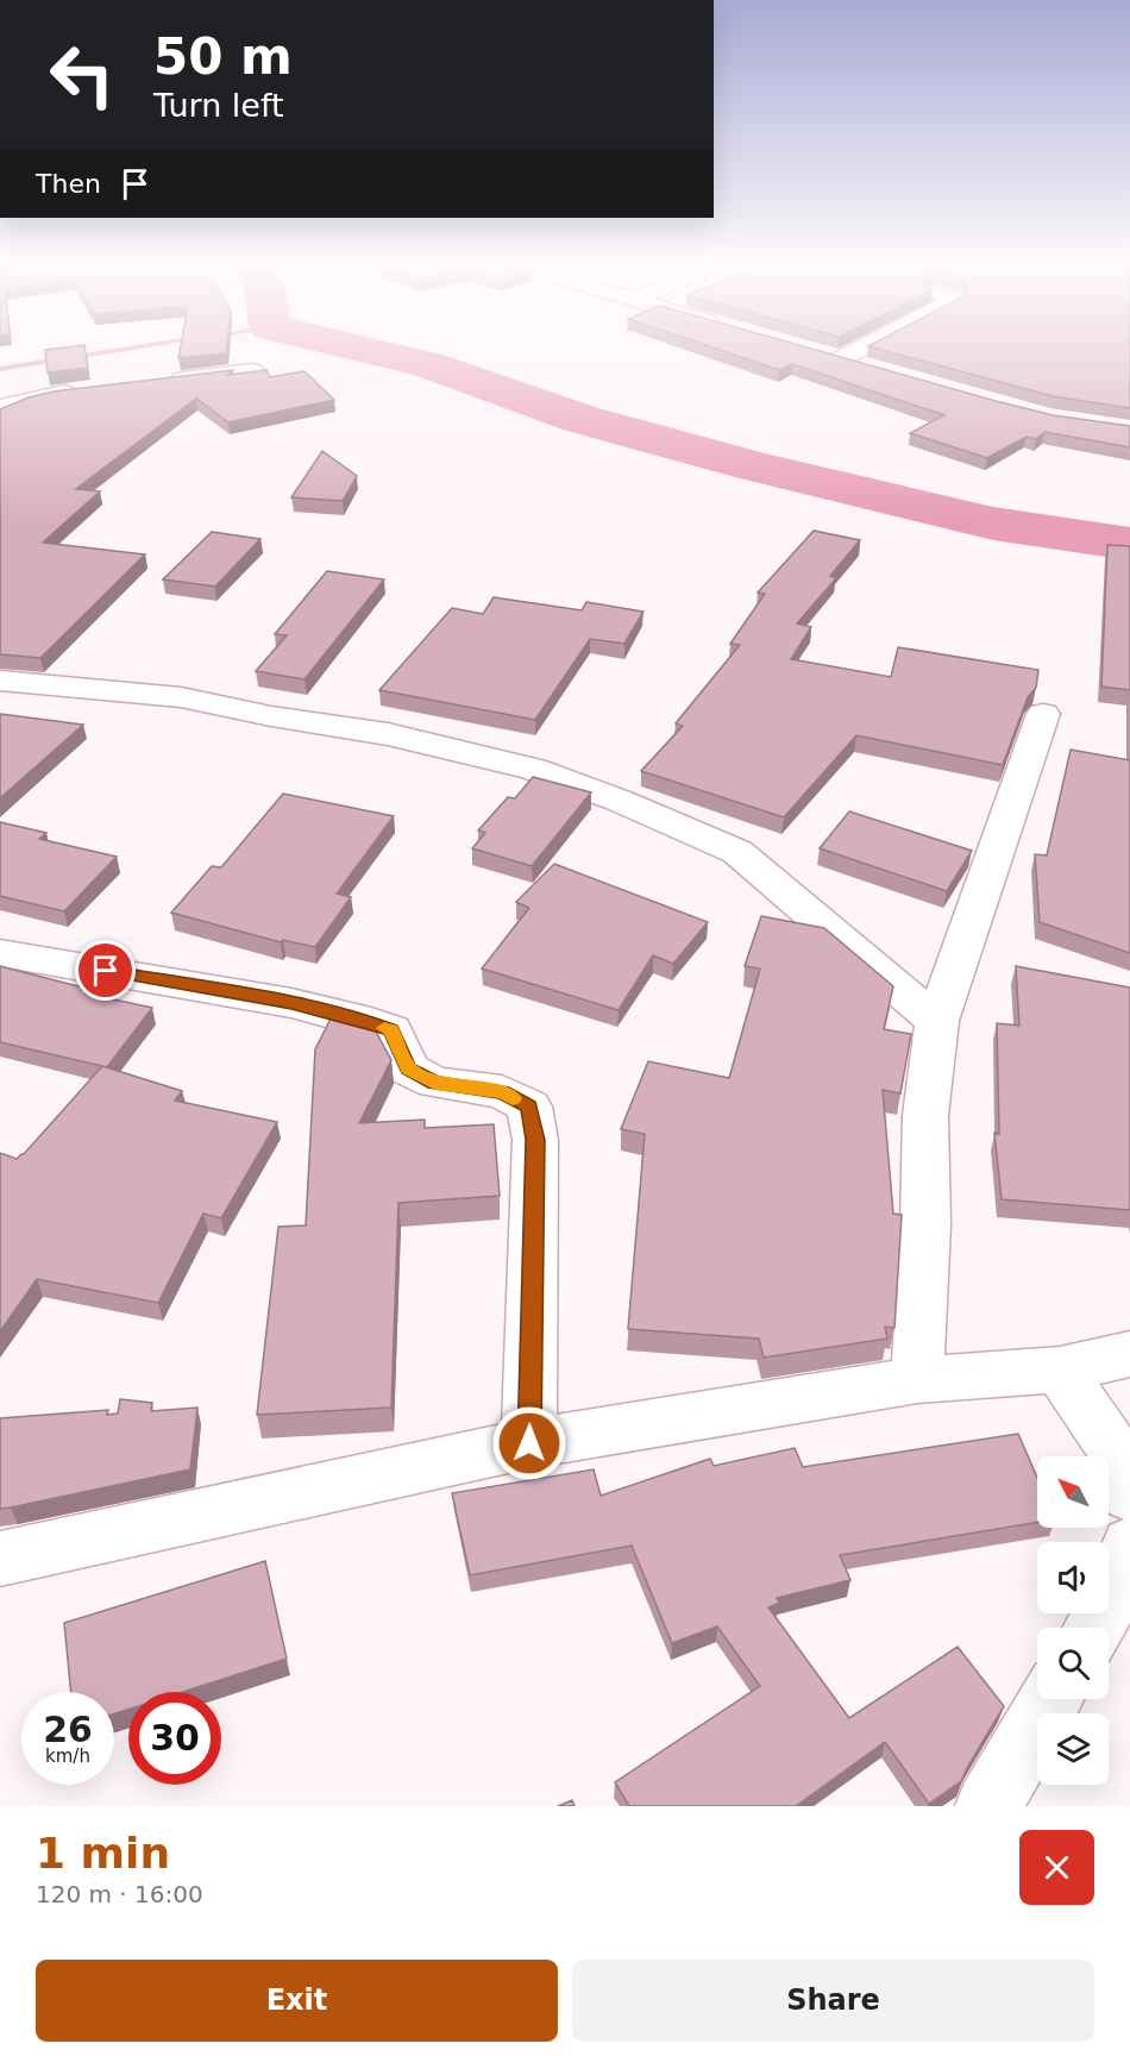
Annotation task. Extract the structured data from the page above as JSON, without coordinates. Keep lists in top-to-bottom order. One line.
{"north":"top left","page":{"turn":["50 m","Turn left"],"then":"Then","speed":"26 km/h","limit":"30","heading":["1 min","120 m · 16:00"],"buttons":["Exit","Share"]}}
